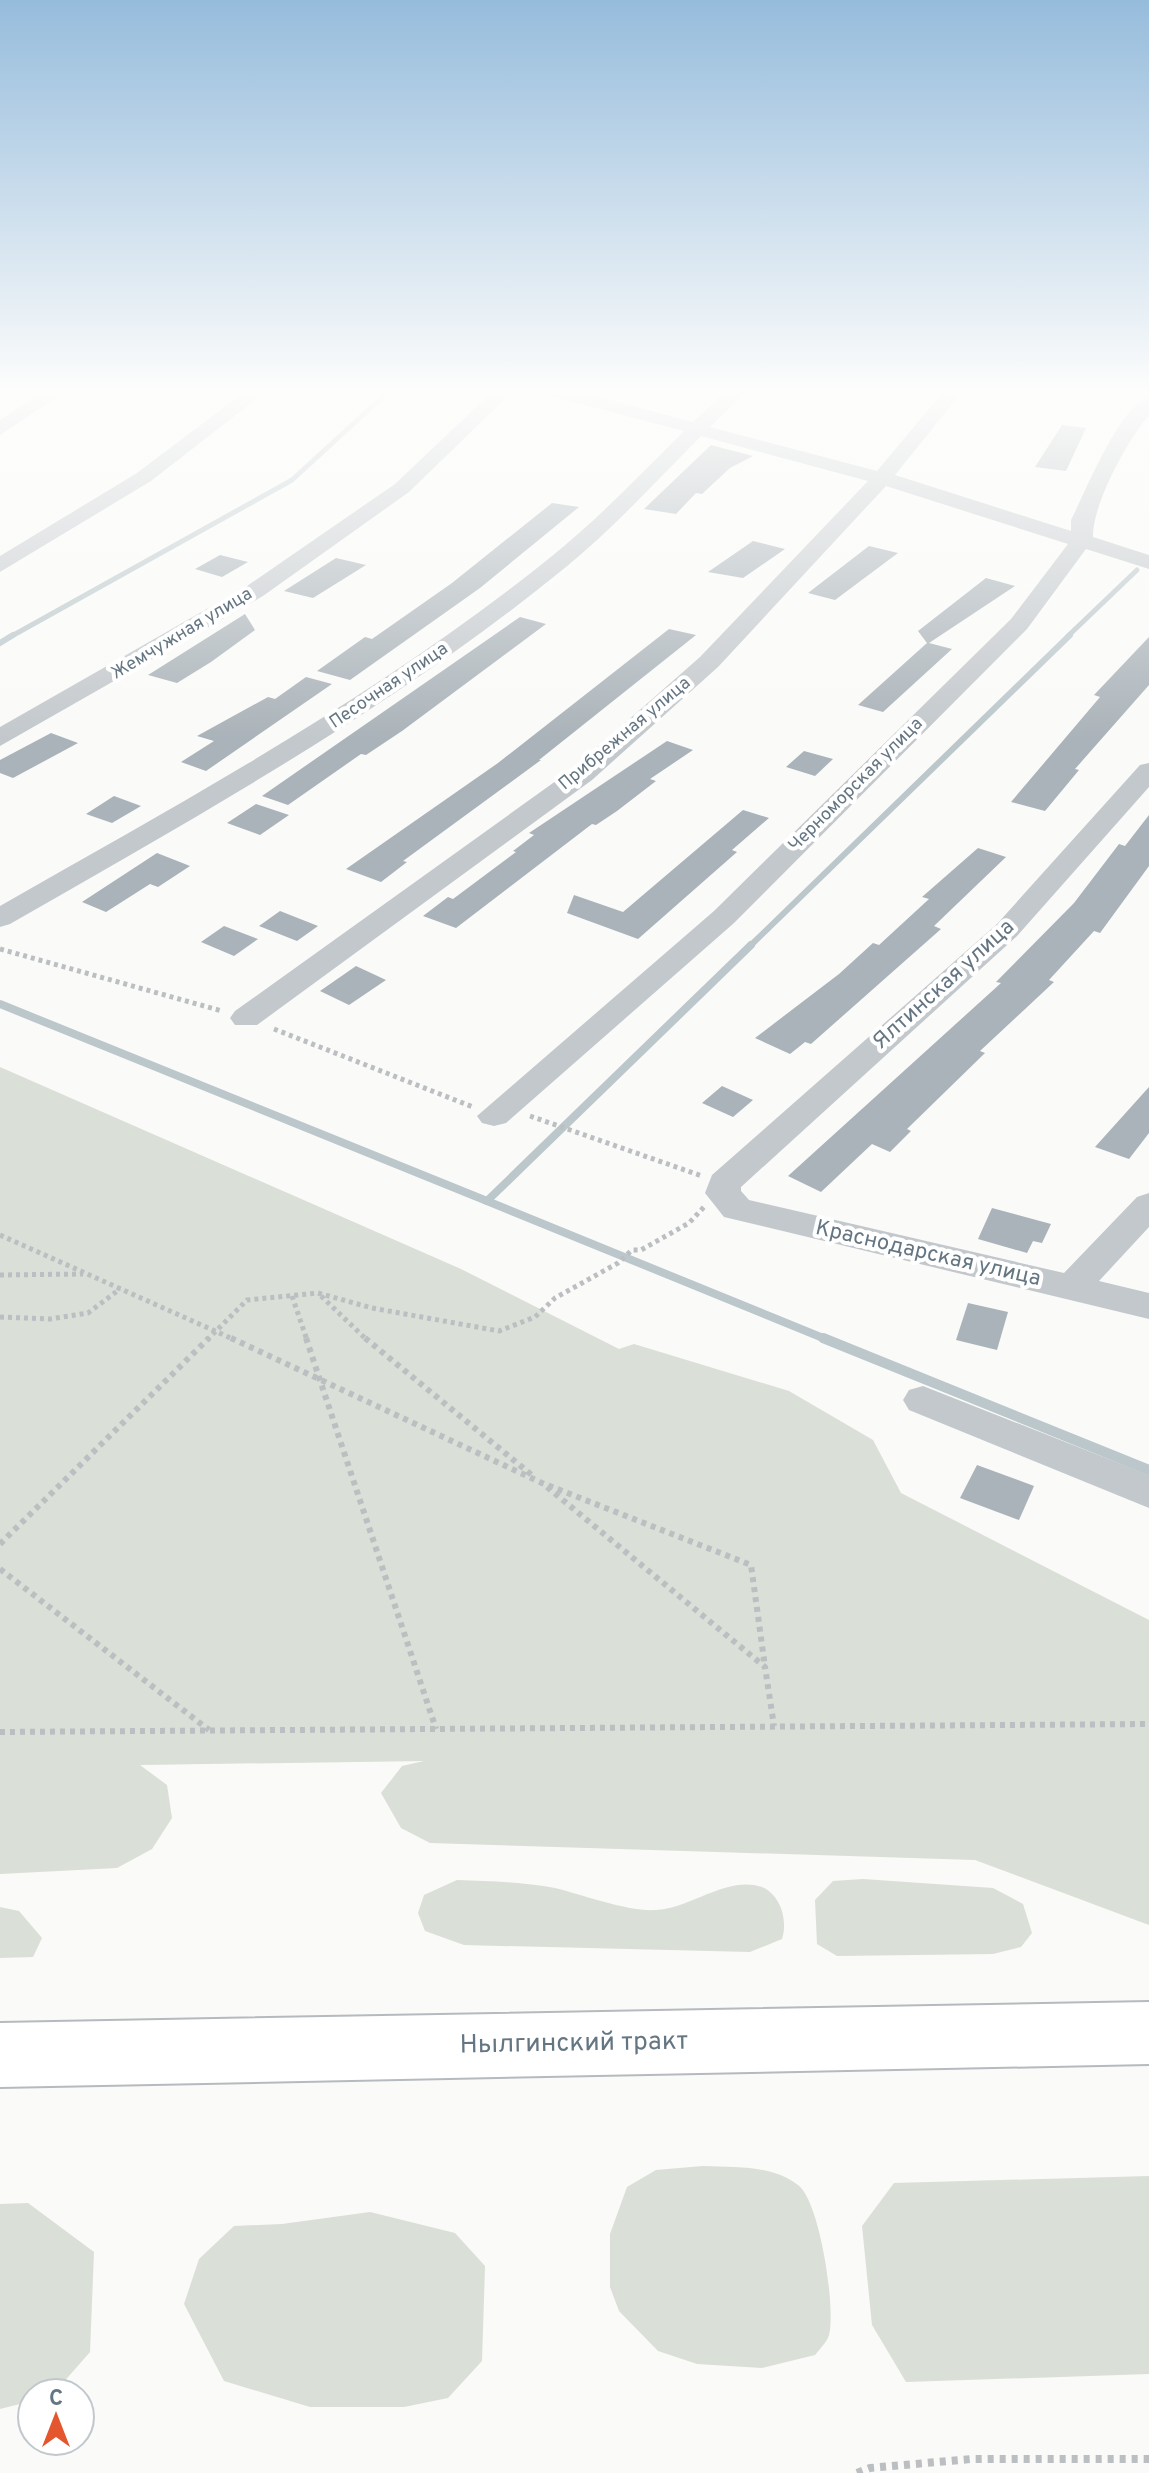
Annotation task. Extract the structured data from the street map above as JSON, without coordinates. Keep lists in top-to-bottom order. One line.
{"streets":{"main road":["Нылгинский тракт"],"street":["Жемчужная улица","Песочная улица","Прибрежная улица","Черноморская улица","Ялтинская улица","Краснодарская улица"]},"crossings":[["Ялтинская улица","Краснодарская улица"]],"north":"top"}
